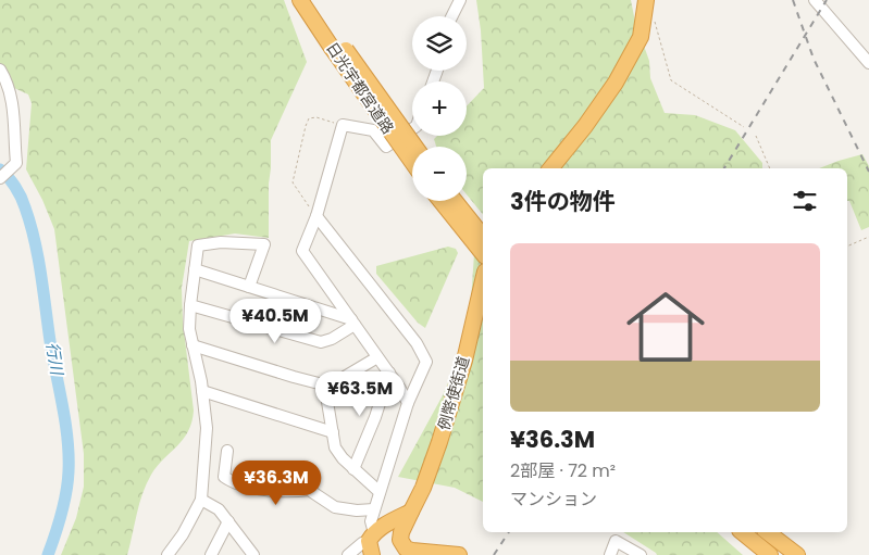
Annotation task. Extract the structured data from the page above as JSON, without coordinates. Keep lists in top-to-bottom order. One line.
{"streets":{"highway":["日光宇都宮道路","例幣使街道"]},"water":["行川"],"page":{"map_buttons":["+","−"],"heading":"3件の物件","list":[{"name":"¥36.3M","note":"2部屋 · 72 m² · マンション"}],"price":["¥40.5M","¥63.5M","¥36.3M"]}}
